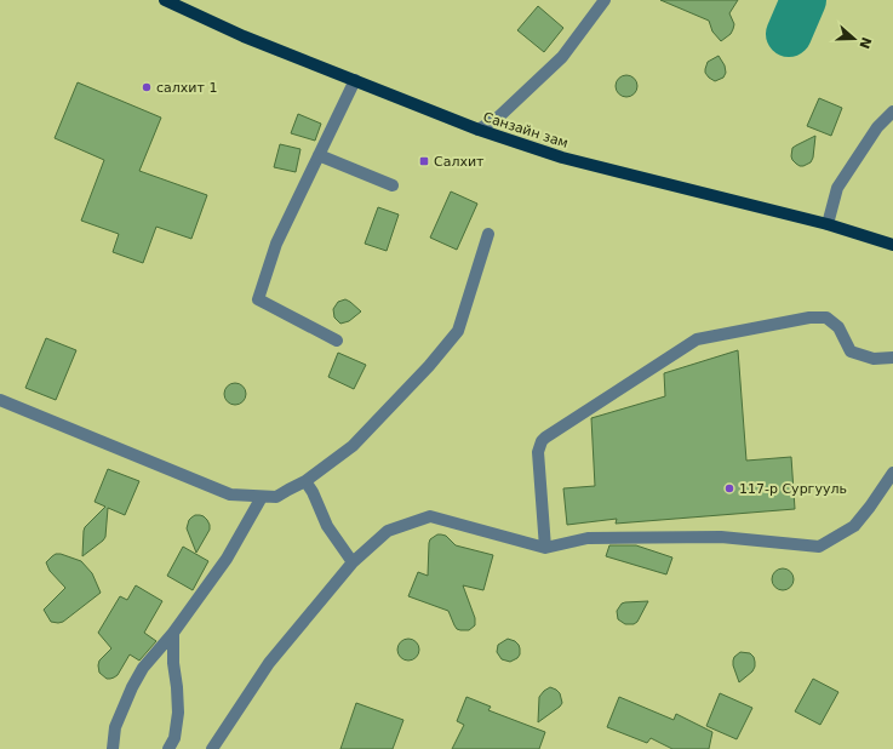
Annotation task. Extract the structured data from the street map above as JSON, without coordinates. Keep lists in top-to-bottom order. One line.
{"streets":{"main road":["Санзайн зам"]},"places":{"other":["салхит 1","117-р Сургууль"],"transit":["Салхит"]},"north":"right"}
